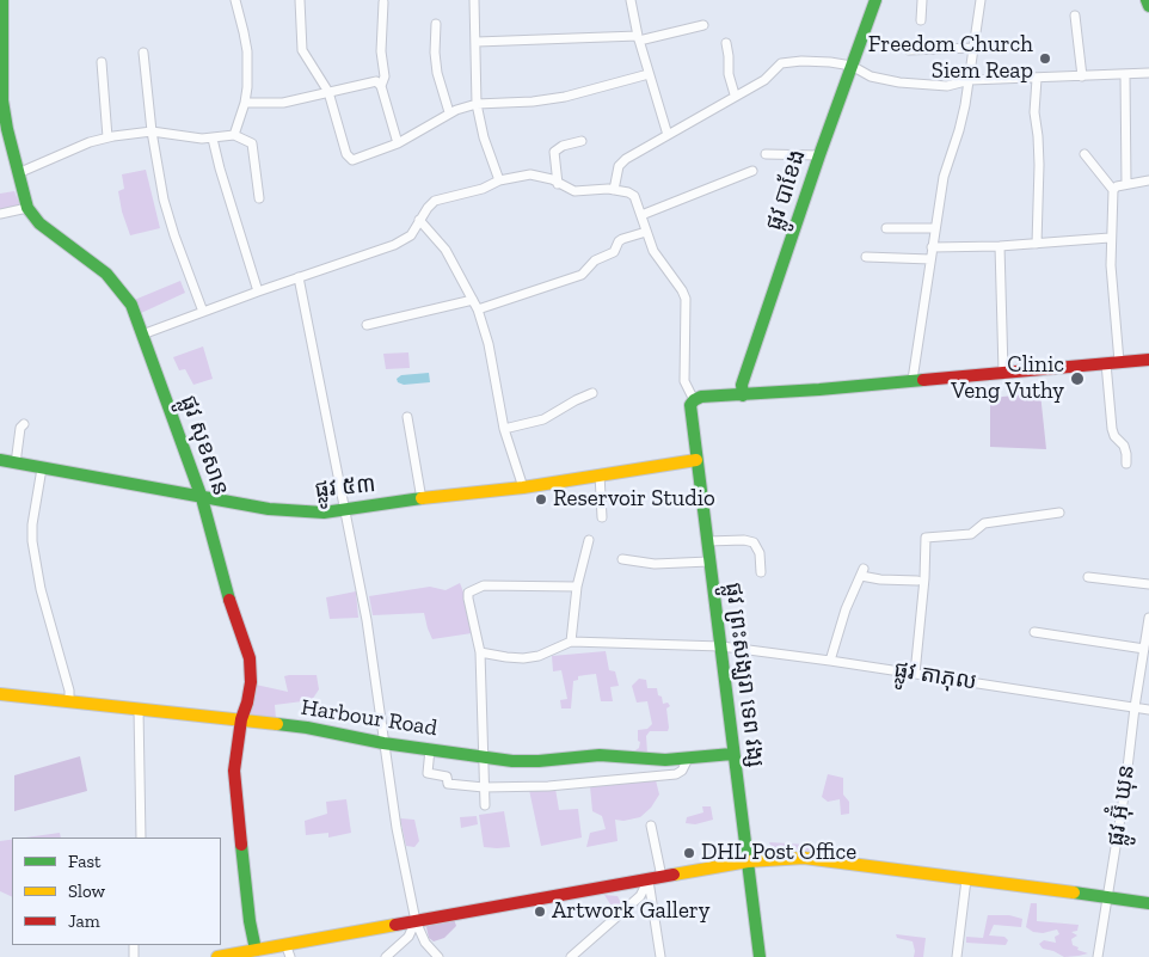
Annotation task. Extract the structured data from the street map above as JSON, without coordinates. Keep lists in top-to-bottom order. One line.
{"streets":{"street":["ផ្លូវ បាខែង","ផ្លូវ សុខសាន","ផ្លូវ ៥៣","ផ្លូវ ព្រះសង្ឃរា ទេព វង្ស","ផ្លូវ តាភុល","Harbour Road","ផ្លូវ អ៊ុំ ឃុន"]},"crossings":[["ផ្លូវ សុខសាន","ផ្លូវ ៥៣"],["ផ្លូវ សុខសាន","Harbour Road"],["ផ្លូវ ៥៣","ផ្លូវ ព្រះសង្ឃរា ទេព វង្ស"],["ផ្លូវ ព្រះសង្ឃរា ទេព វង្ស","ផ្លូវ តាភុល"],["ផ្លូវ ព្រះសង្ឃរា ទេព វង្ស","Harbour Road"],["ផ្លូវ តាភុល","ផ្លូវ អ៊ុំ ឃុន"]],"places":["Freedom Church Siem Reap","Clinic Veng Vuthy","Reservoir Studio","DHL Post Office","Artwork Gallery"],"legend":["Fast","Slow","Jam"]}
